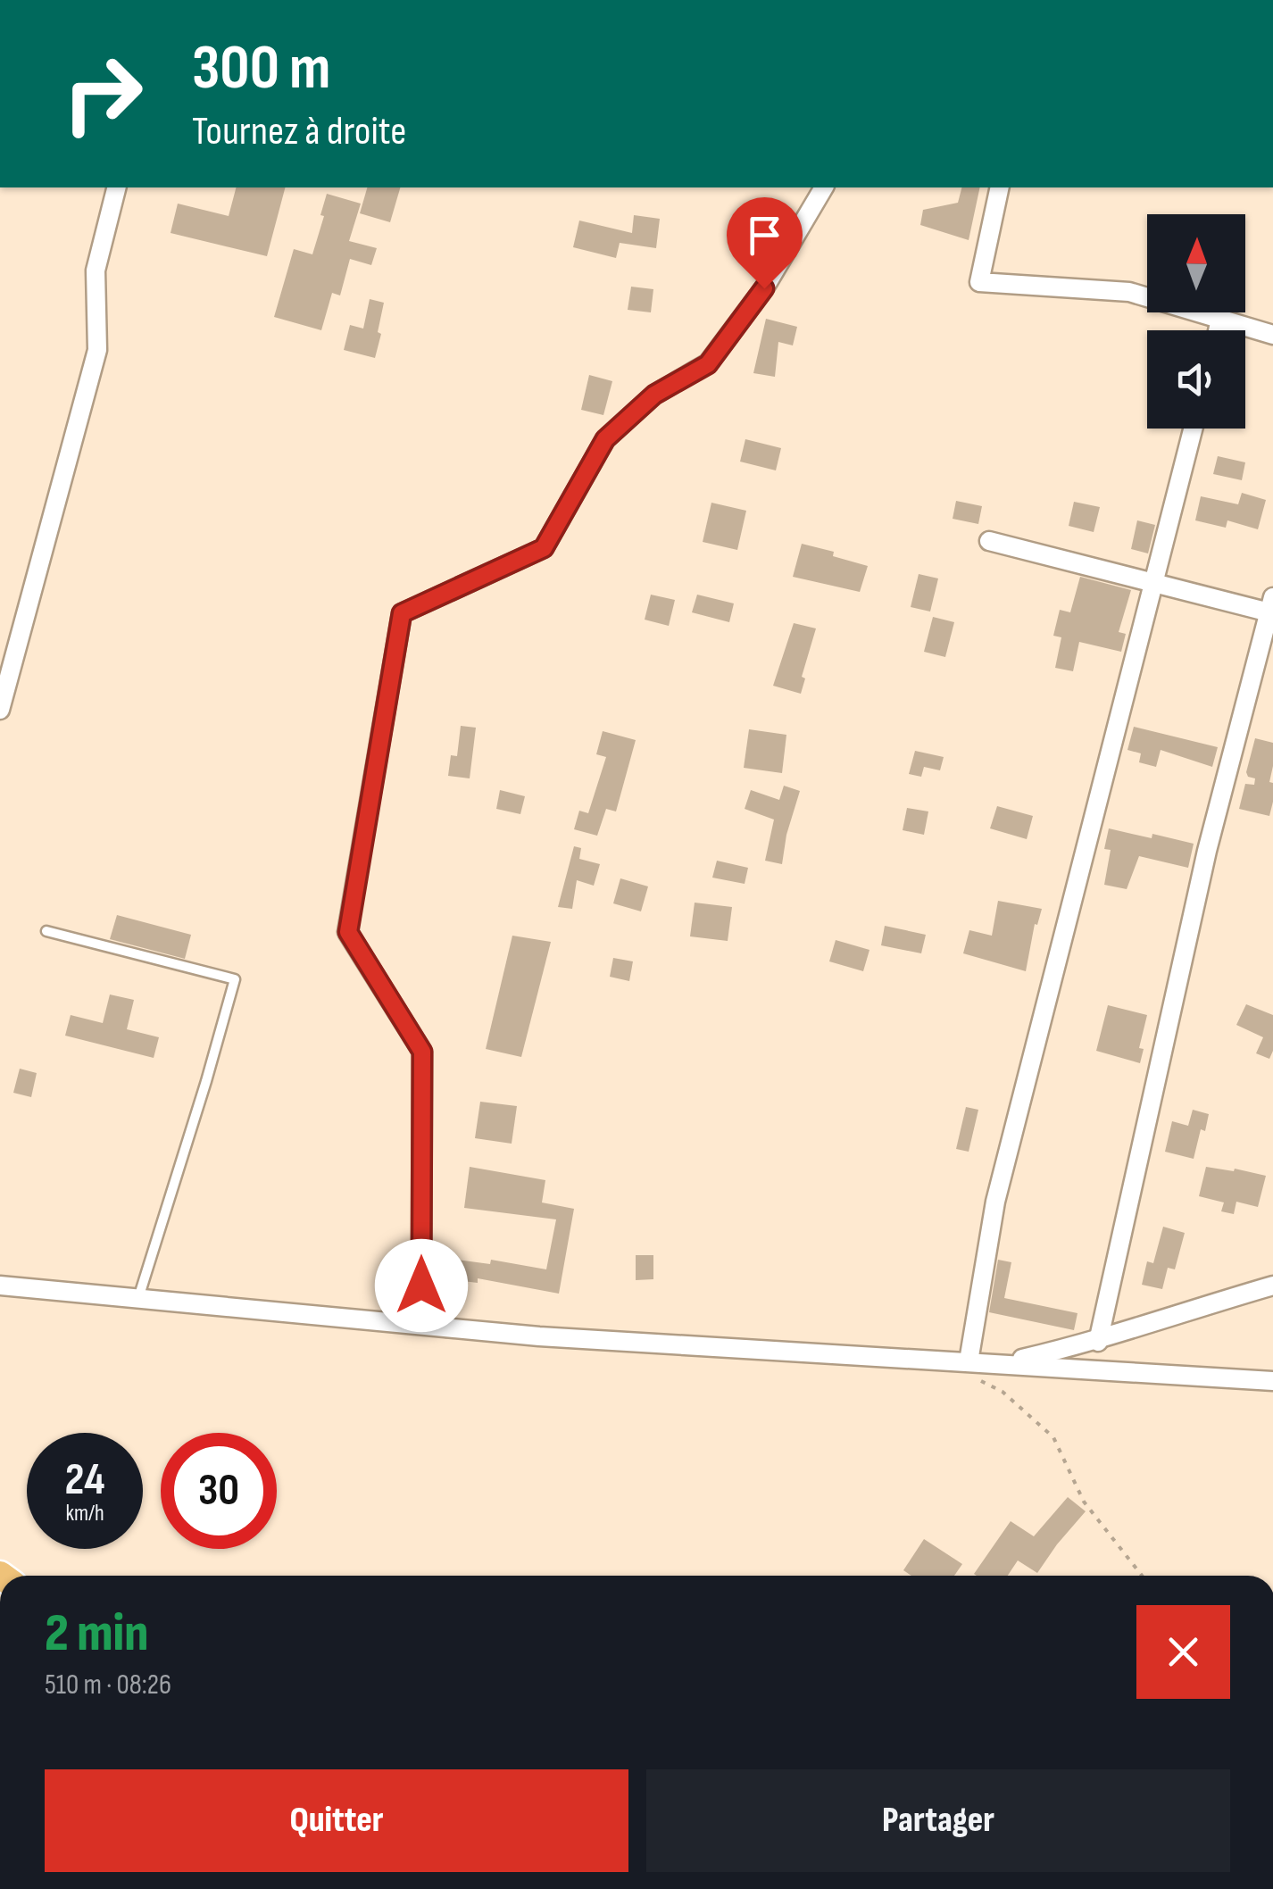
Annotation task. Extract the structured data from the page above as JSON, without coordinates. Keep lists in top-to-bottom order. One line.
{"north":"top","page":{"turn":["300 m","Tournez à droite"],"speed":"24 km/h","limit":"30","heading":["2 min","510 m · 08:26"],"buttons":["Quitter","Partager"]}}
